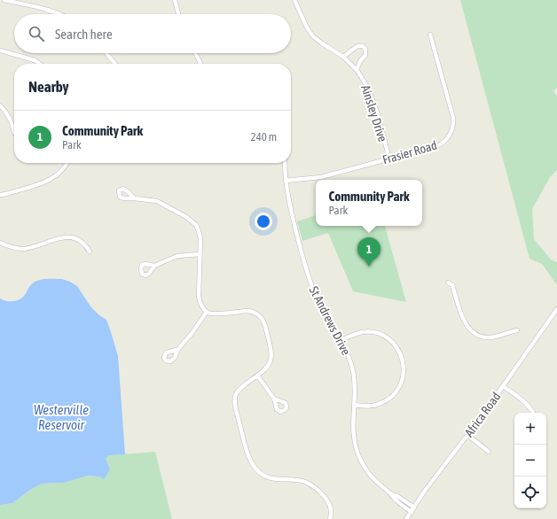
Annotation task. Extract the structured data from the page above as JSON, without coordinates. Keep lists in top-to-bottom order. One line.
{"streets":{"street":["Ainsley Drive","Frasier Road","St Andrews Drive","Africa Road"]},"crossings":[["Ainsley Drive","Frasier Road"],["Frasier Road","St Andrews Drive"],["St Andrews Drive","Africa Road"]],"water":["Westerville Reservoir"],"page":{"search":"Search here","heading":"Nearby","list":[{"mark":"1","name":"Community Park","note":"Park","value":"240 m"}],"popup":["Community Park","Park"],"pins":"1","map_buttons":["+","−"]}}
